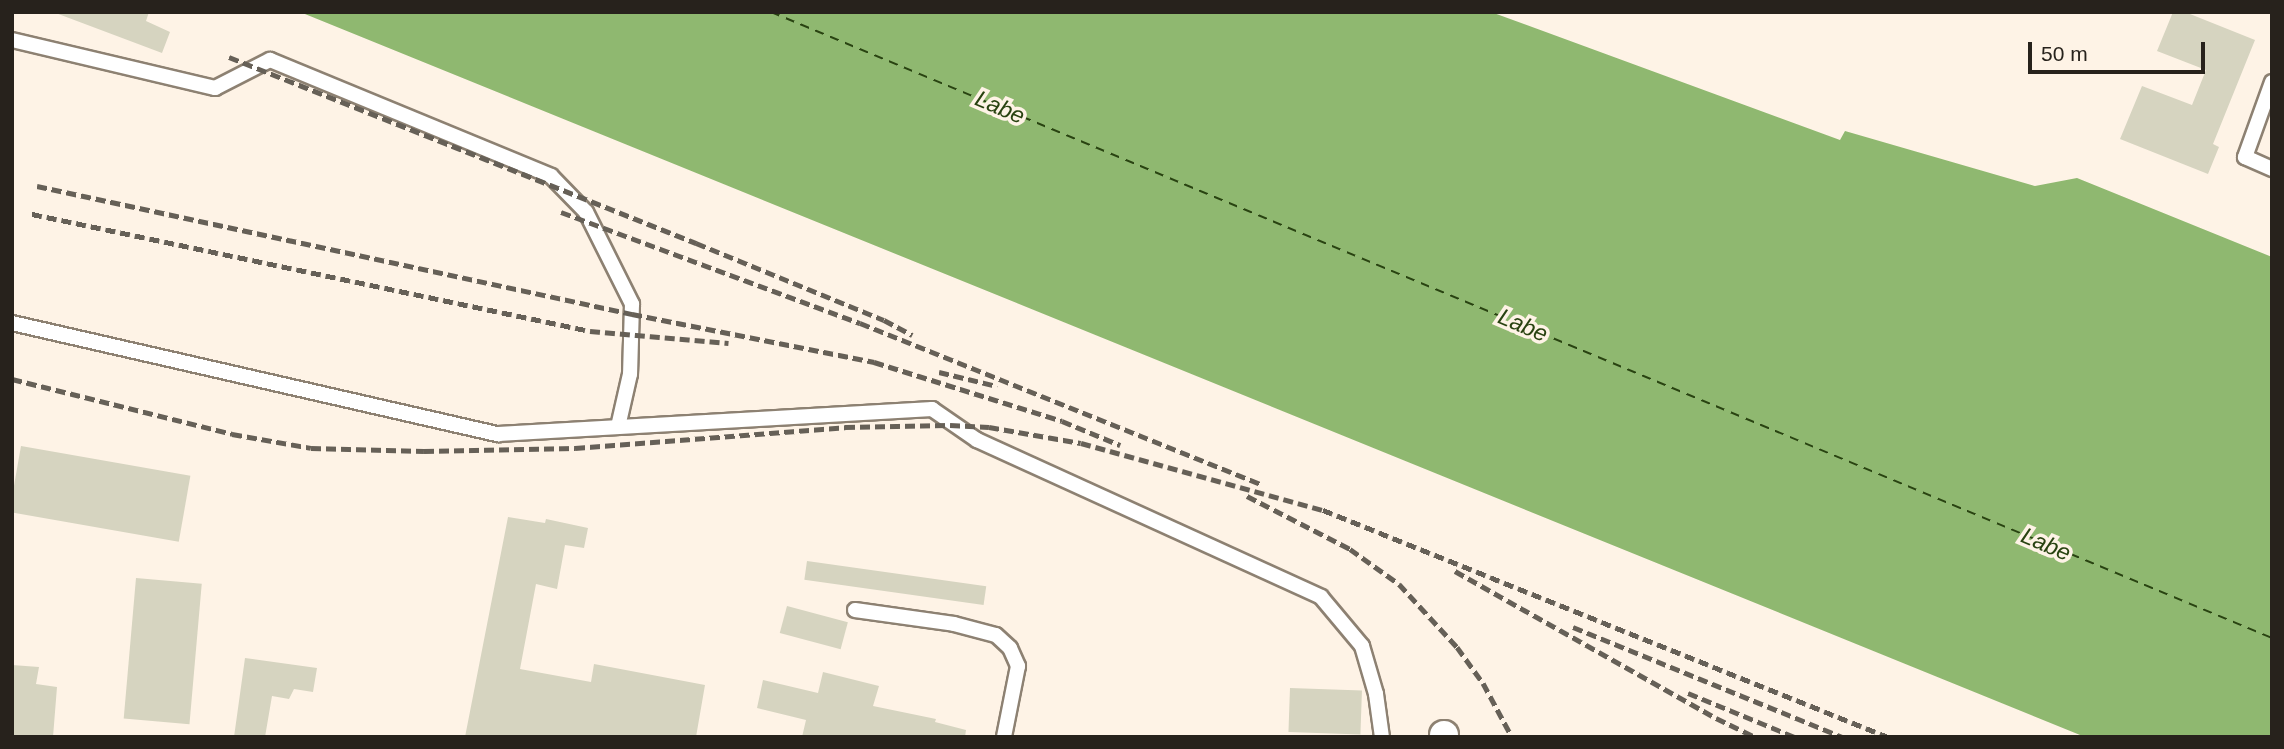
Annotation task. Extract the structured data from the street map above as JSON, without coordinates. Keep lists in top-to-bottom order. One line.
{"water":["Labe"],"scale_bar":"50 m"}
